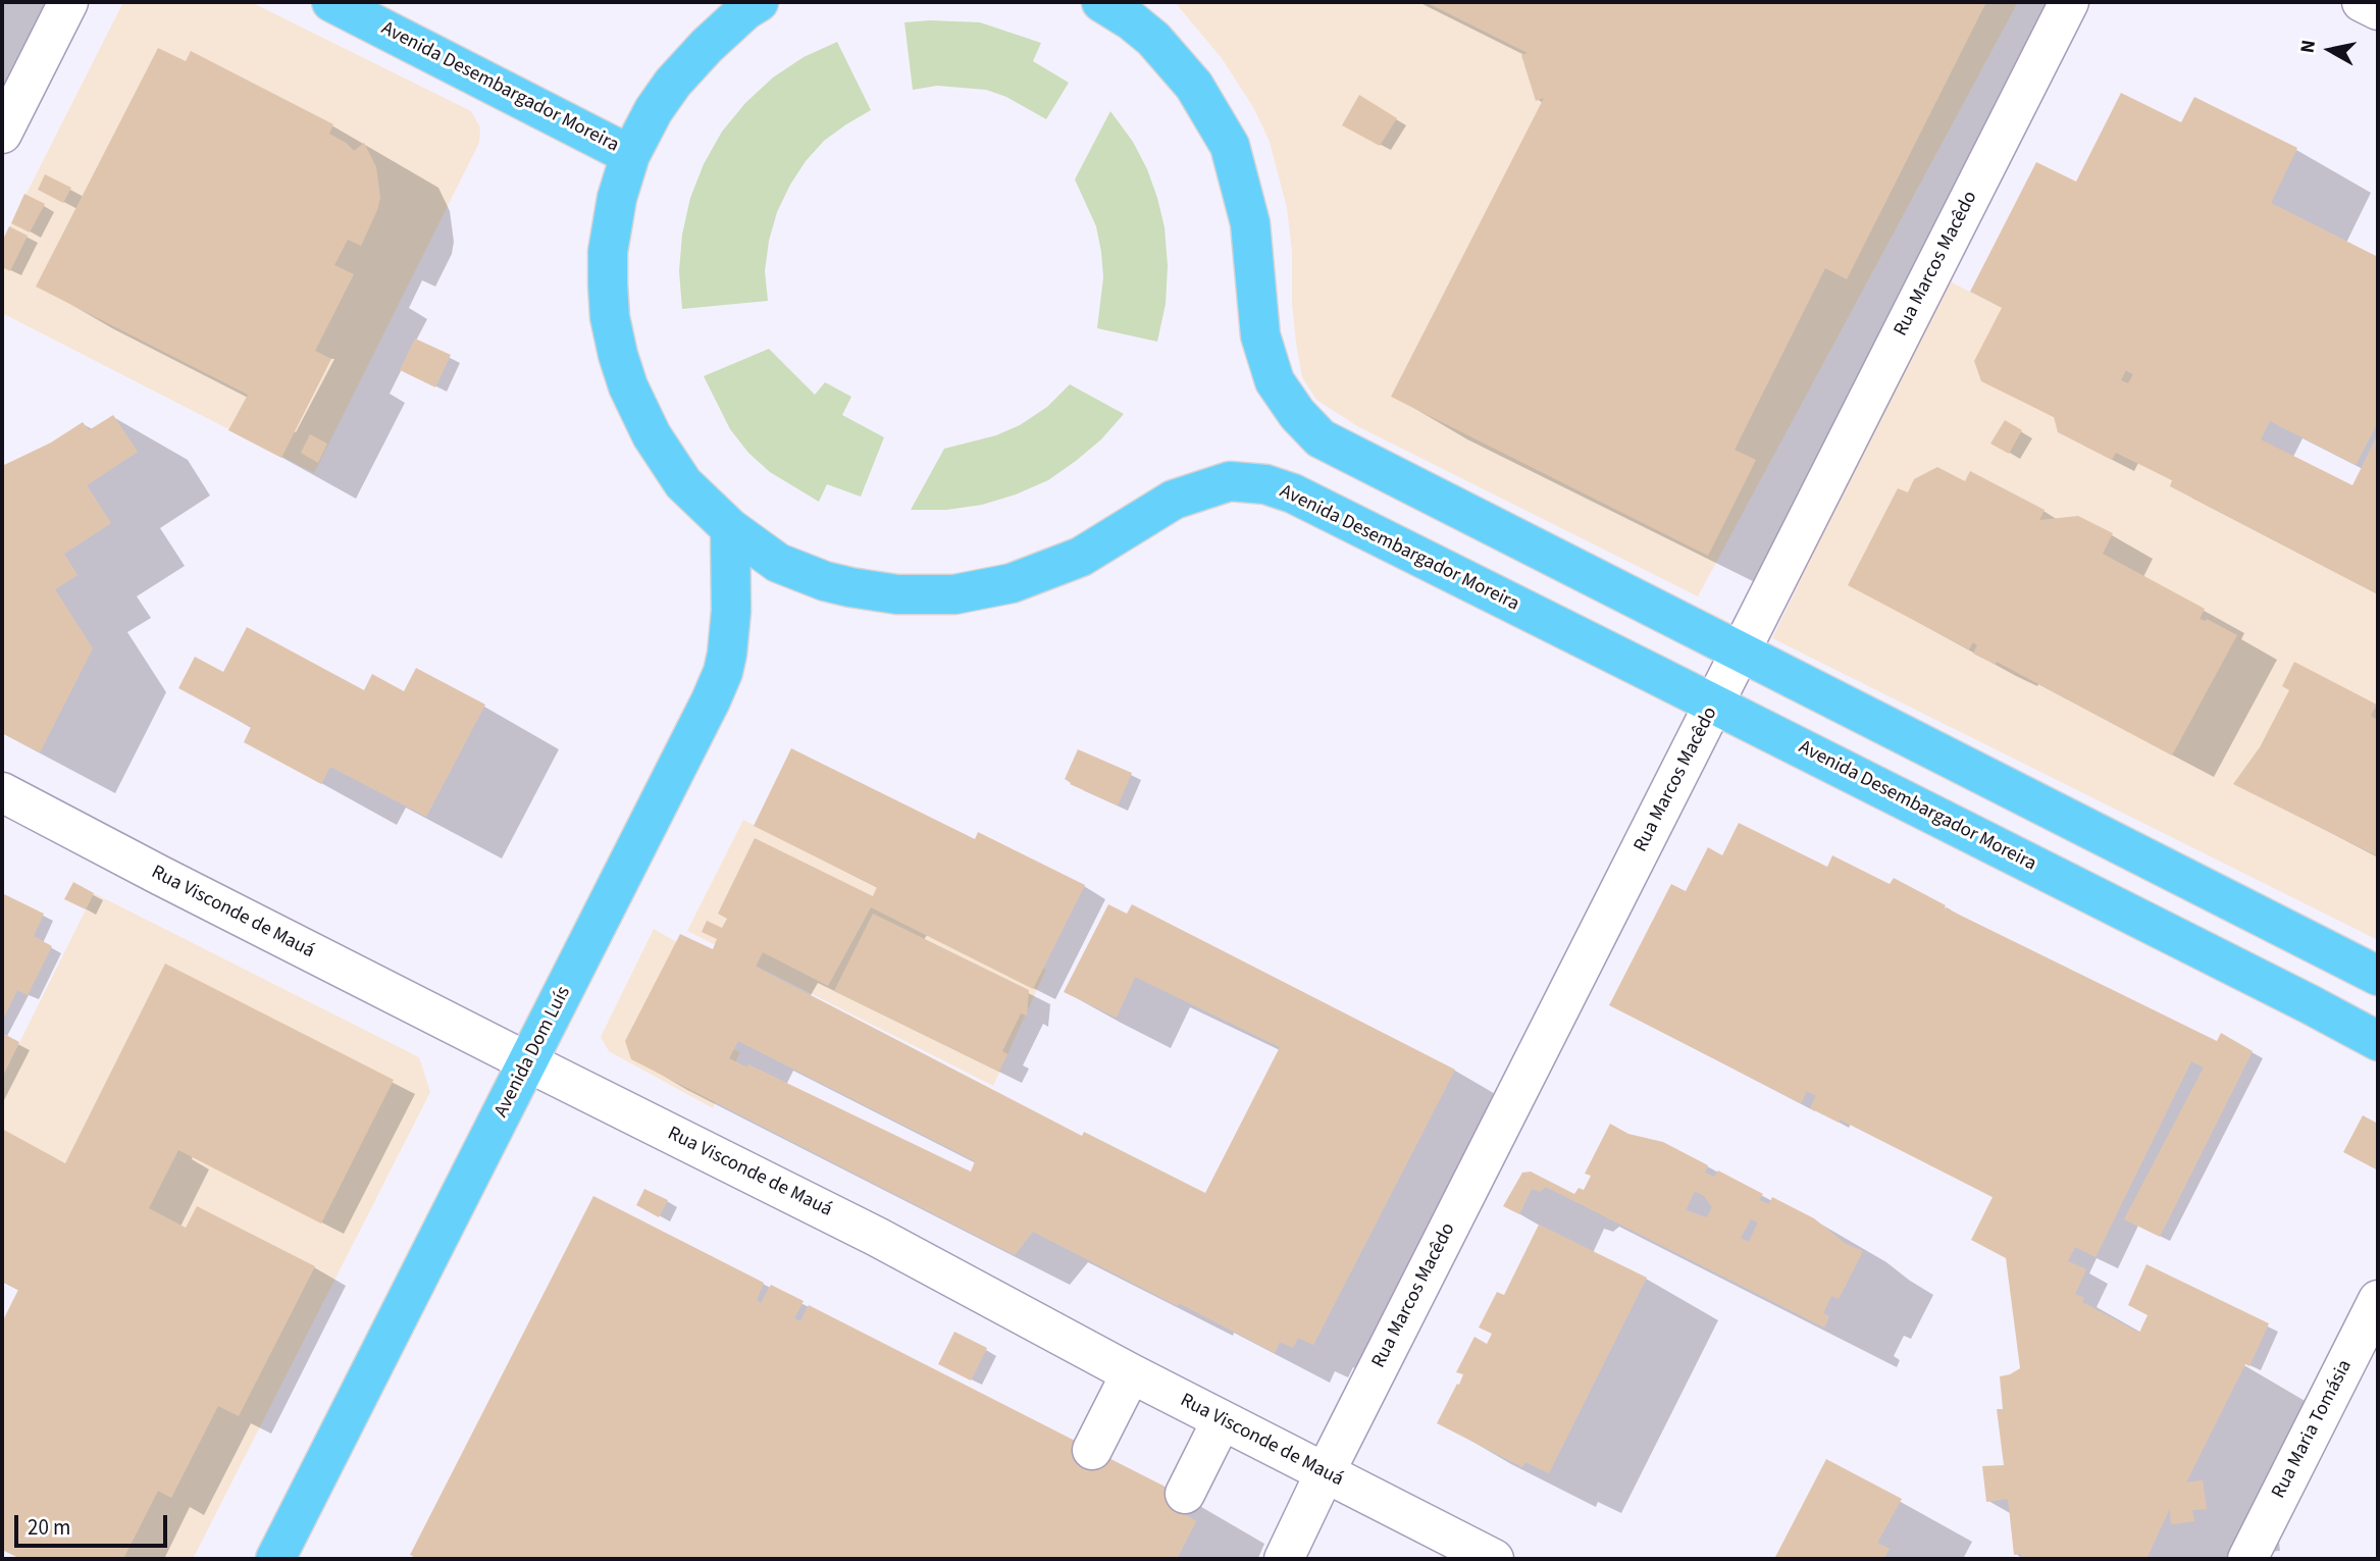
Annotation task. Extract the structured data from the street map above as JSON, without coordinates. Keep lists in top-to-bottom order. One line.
{"streets":{"main road":["Avenida Desembargador Moreira","Avenida Dom Luís"],"street":["Rua Marcos Macêdo","Rua Visconde de Mauá","Rua Maria Tomásia"]},"crossings":[["Avenida Desembargador Moreira","Rua Marcos Macêdo"],["Avenida Desembargador Moreira","Avenida Dom Luís"],["Rua Marcos Macêdo","Rua Visconde de Mauá"],["Rua Visconde de Mauá","Avenida Dom Luís"]],"scale_bar":"20 m","north":"left"}
